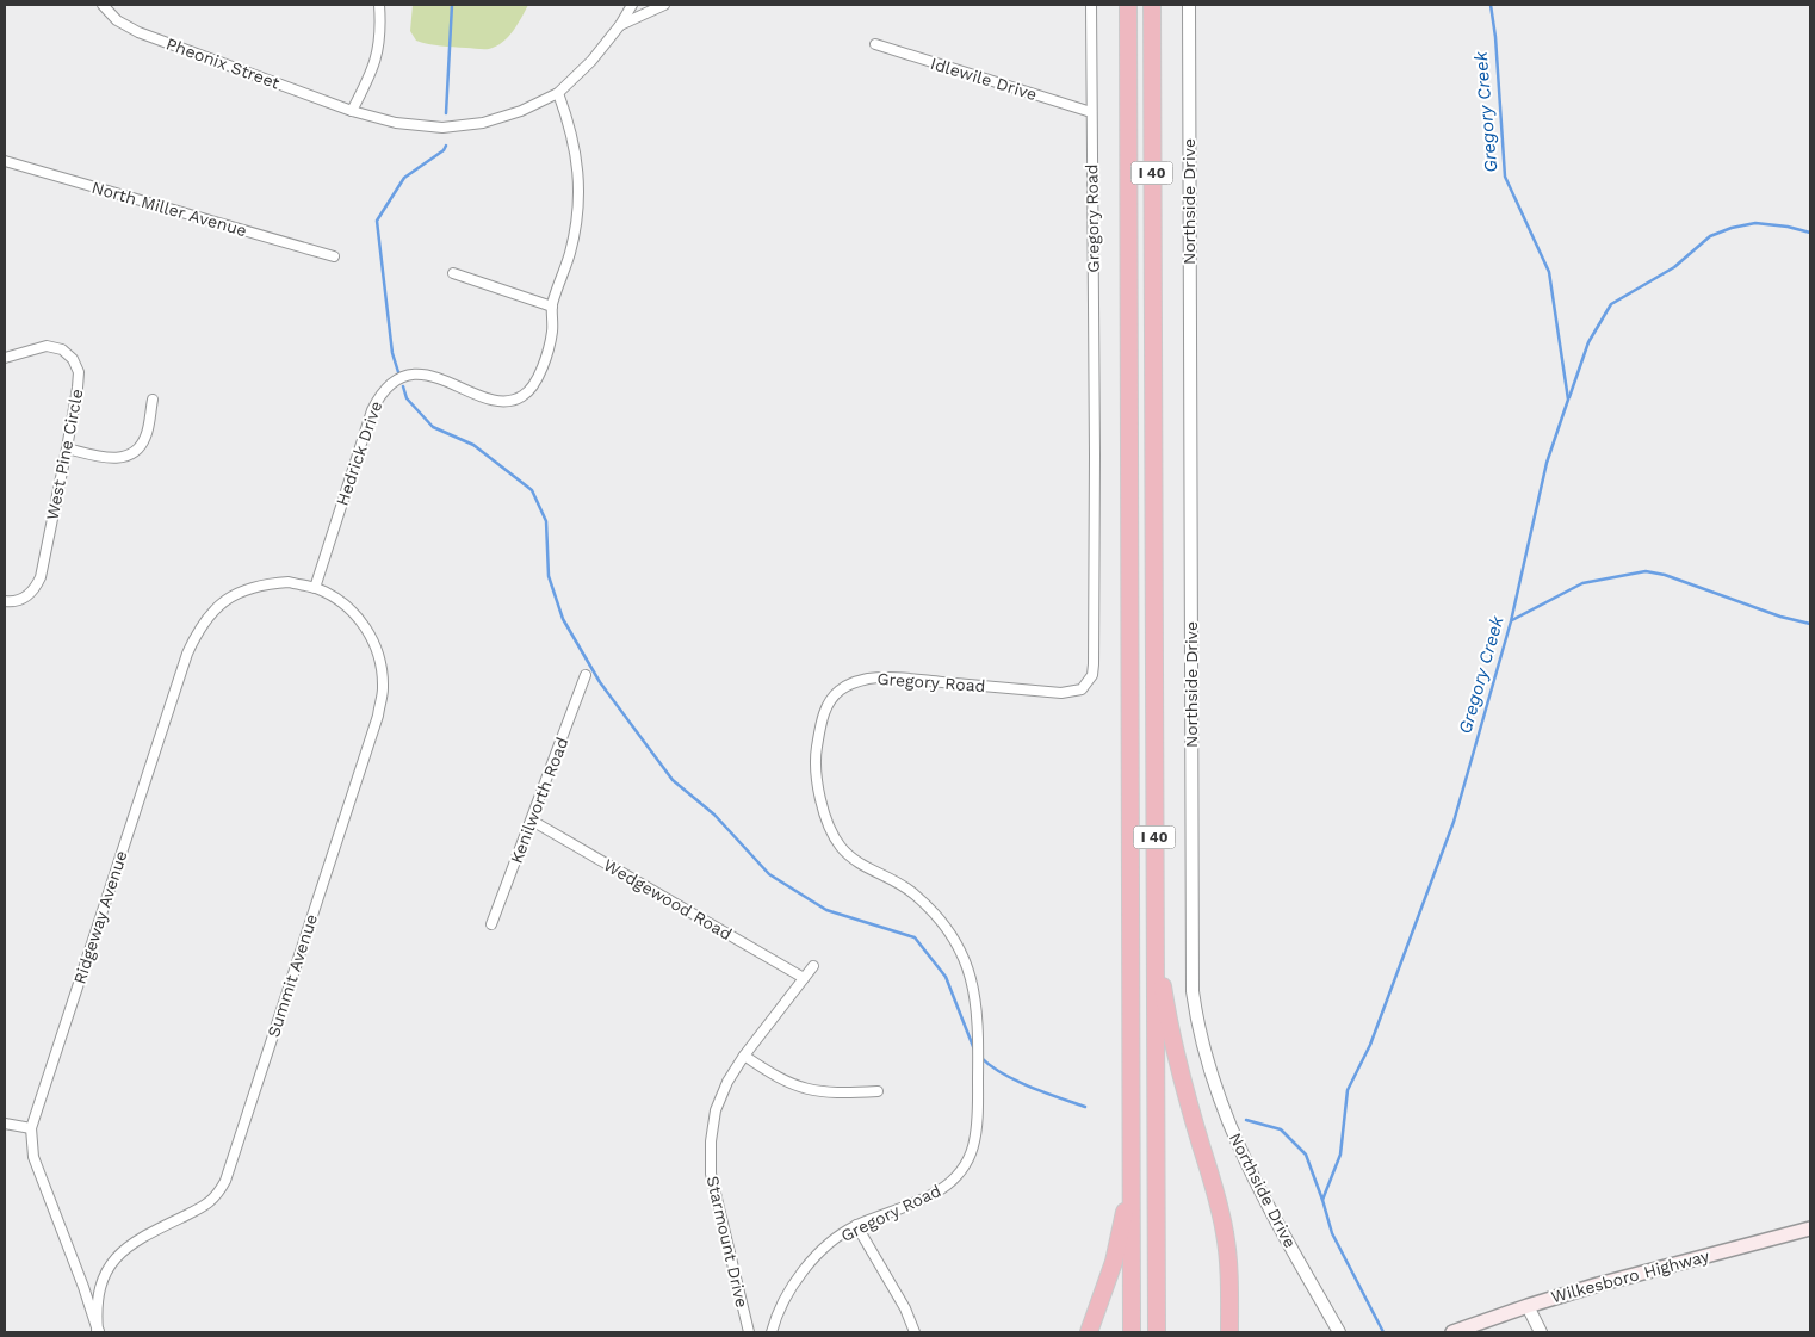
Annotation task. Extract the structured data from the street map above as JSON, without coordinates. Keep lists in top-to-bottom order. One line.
{"streets":{"highway":["I 40"],"main road":["Wilkesboro Highway"],"street":["Pheonix Street","Idlewile Drive","Northside Drive","North Miller Avenue","Gregory Road","Hedrick Drive","West Pine Circle","Kenilworth Road","Wedgewood Road","Ridgeway Avenue","Summit Avenue","Starmount Drive"]},"crossings":[["Pheonix Street","Hedrick Drive"],["Idlewile Drive","Gregory Road"],["Hedrick Drive","Ridgeway Avenue"],["Hedrick Drive","Summit Avenue"],["Kenilworth Road","Wedgewood Road"],["Wedgewood Road","Starmount Drive"],["Ridgeway Avenue","Summit Avenue"]],"water":["Gregory Creek"]}
